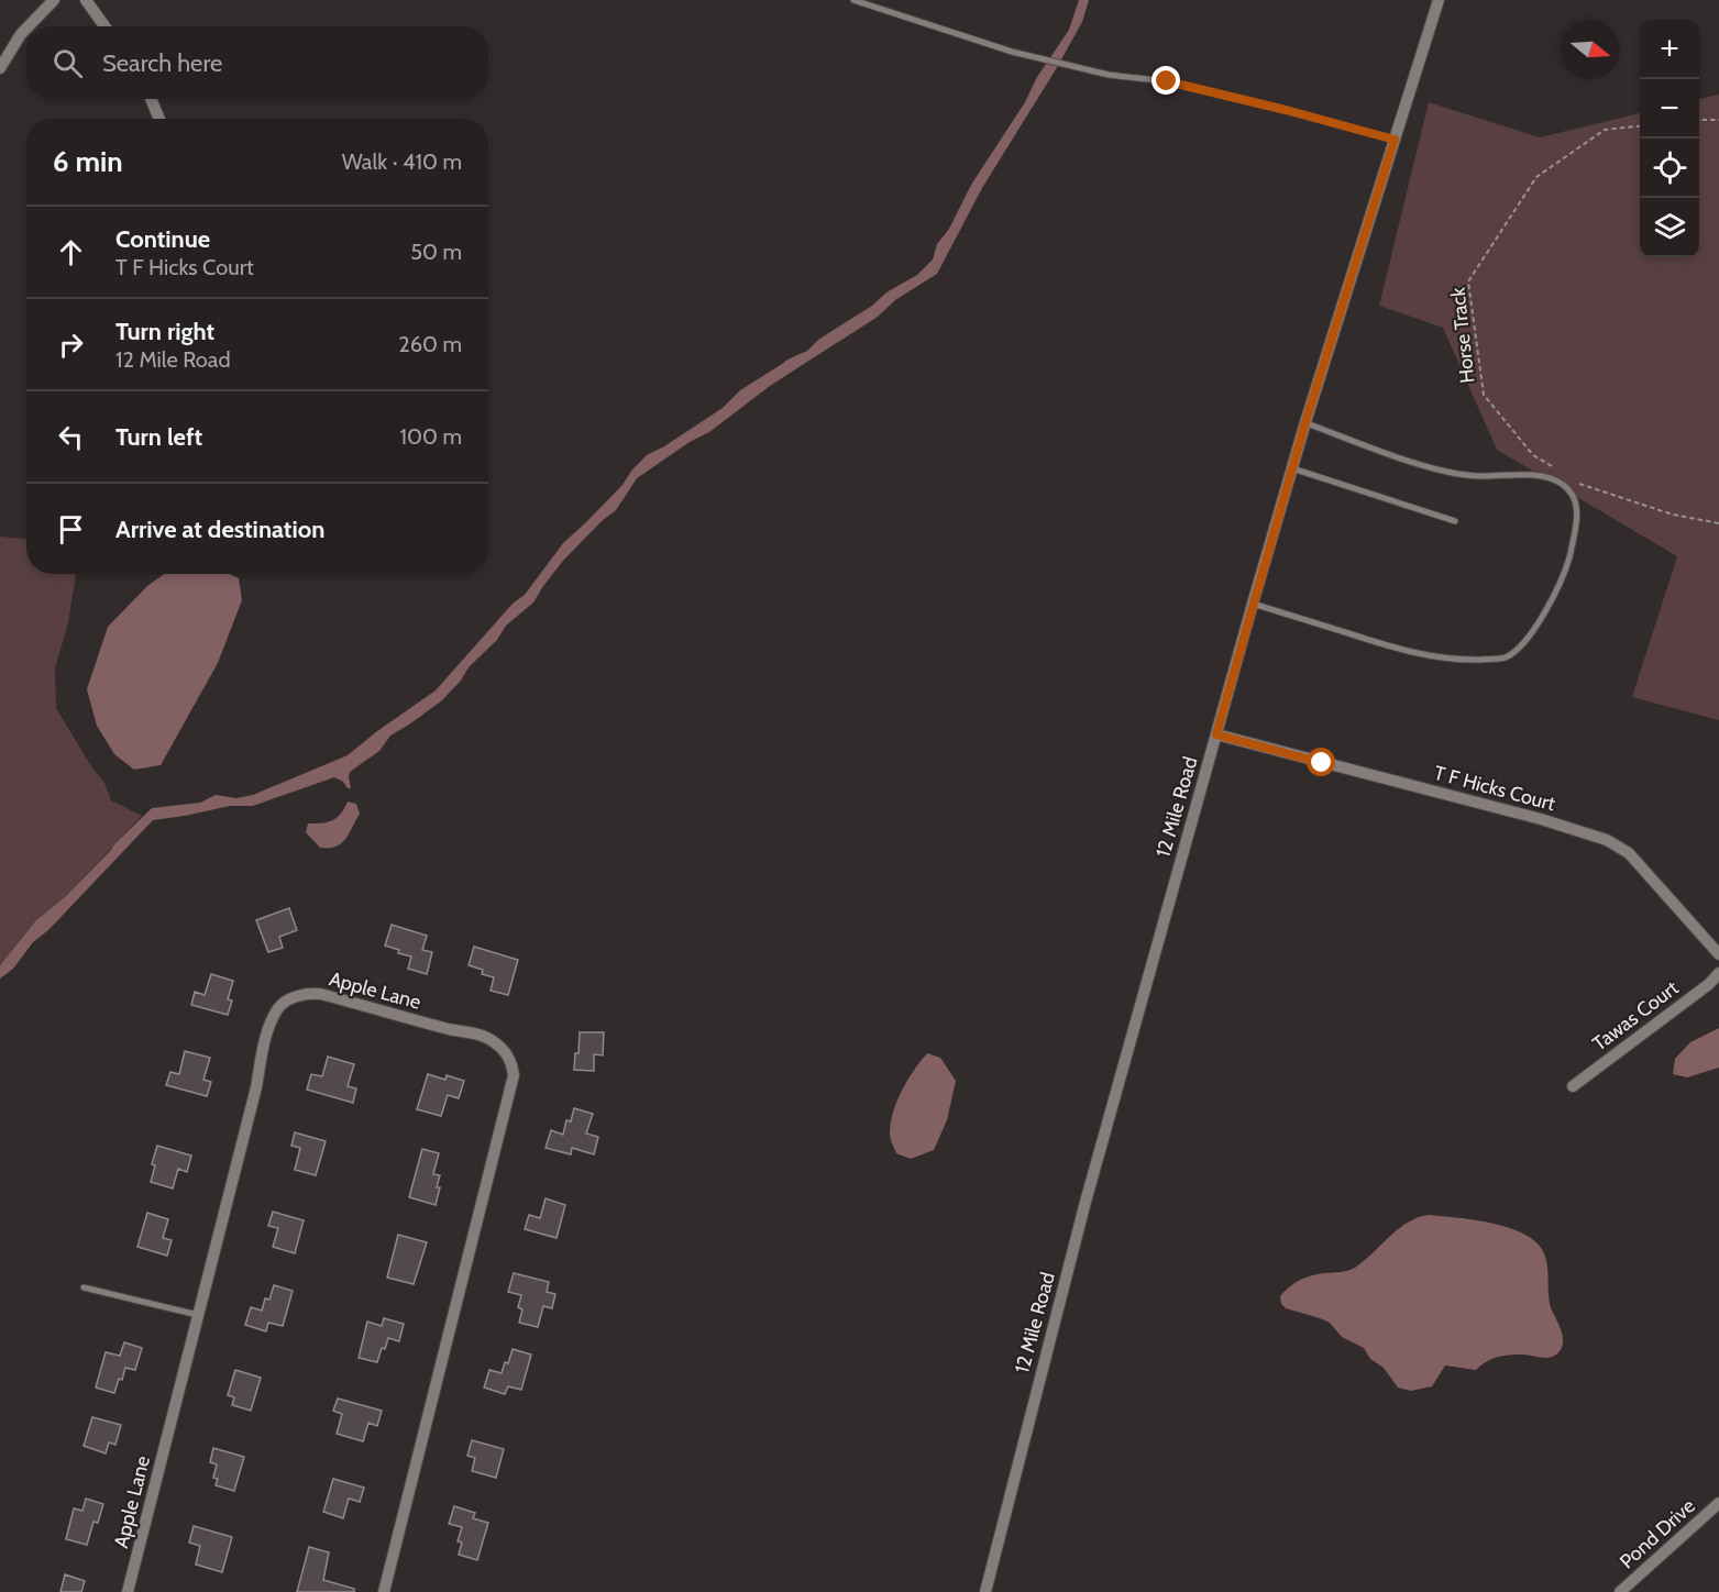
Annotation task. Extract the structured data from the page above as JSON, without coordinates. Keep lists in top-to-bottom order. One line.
{"streets":{"street":["T F Hicks Court","12 Mile Road","Apple Lane","Tawas Court","Pond Drive"],"path":["Horse Track"]},"crossings":[["T F Hicks Court","12 Mile Road"]],"north":"right","page":{"map_buttons":["+","−"],"search":"Search here","heading":["6 min","Walk · 410 m"],"list":[["Continue","T F Hicks Court","50 m"],["Turn right","12 Mile Road","260 m"],["Turn left","100 m"],"Arrive at destination"]}}
